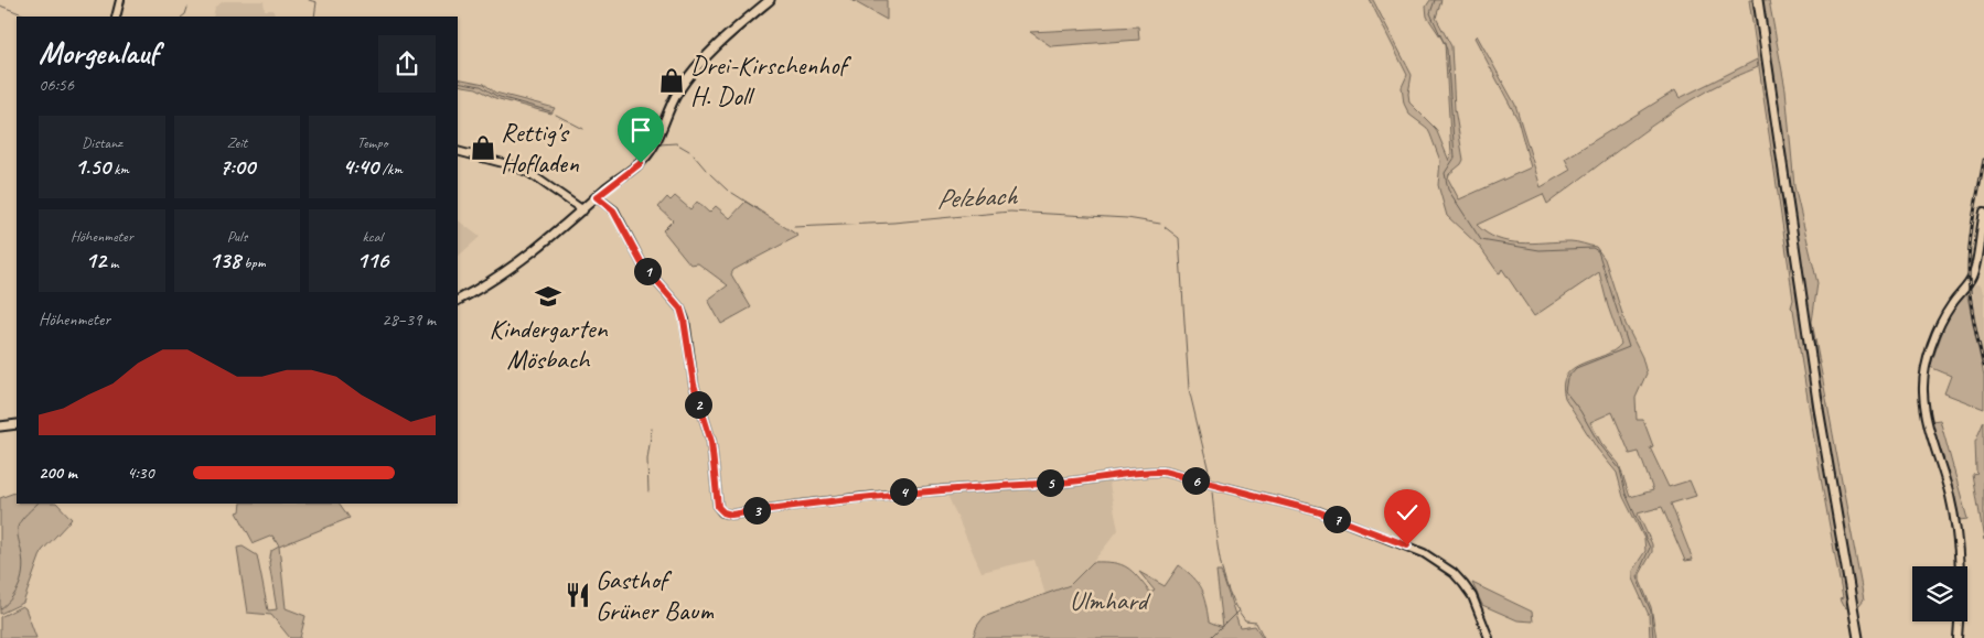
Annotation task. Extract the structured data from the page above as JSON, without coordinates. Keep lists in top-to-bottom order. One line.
{"water":["Pelzbach"],"parks":["Ulmhard"],"places":{"shop":["Drei-Kirschenhof H. Doll","Rettig's Hofladen"],"school or university":["Kindergarten Mösbach"],"restaurant":["Gasthof Grüner Baum"]},"page":{"heading":["Morgenlauf","06:56"],"stats":[["Distanz","1.50 km"],["Zeit","7:00"],["Tempo","4:40 /km"],["Höhenmeter","12 m"],["Puls","138 bpm"],["kcal","116"]],"pins":["1","2","6","5","4","3","7"],"chart":["Höhenmeter","28–39 m"],"list":[{"name":"200 m","note":"4:30"}]}}
